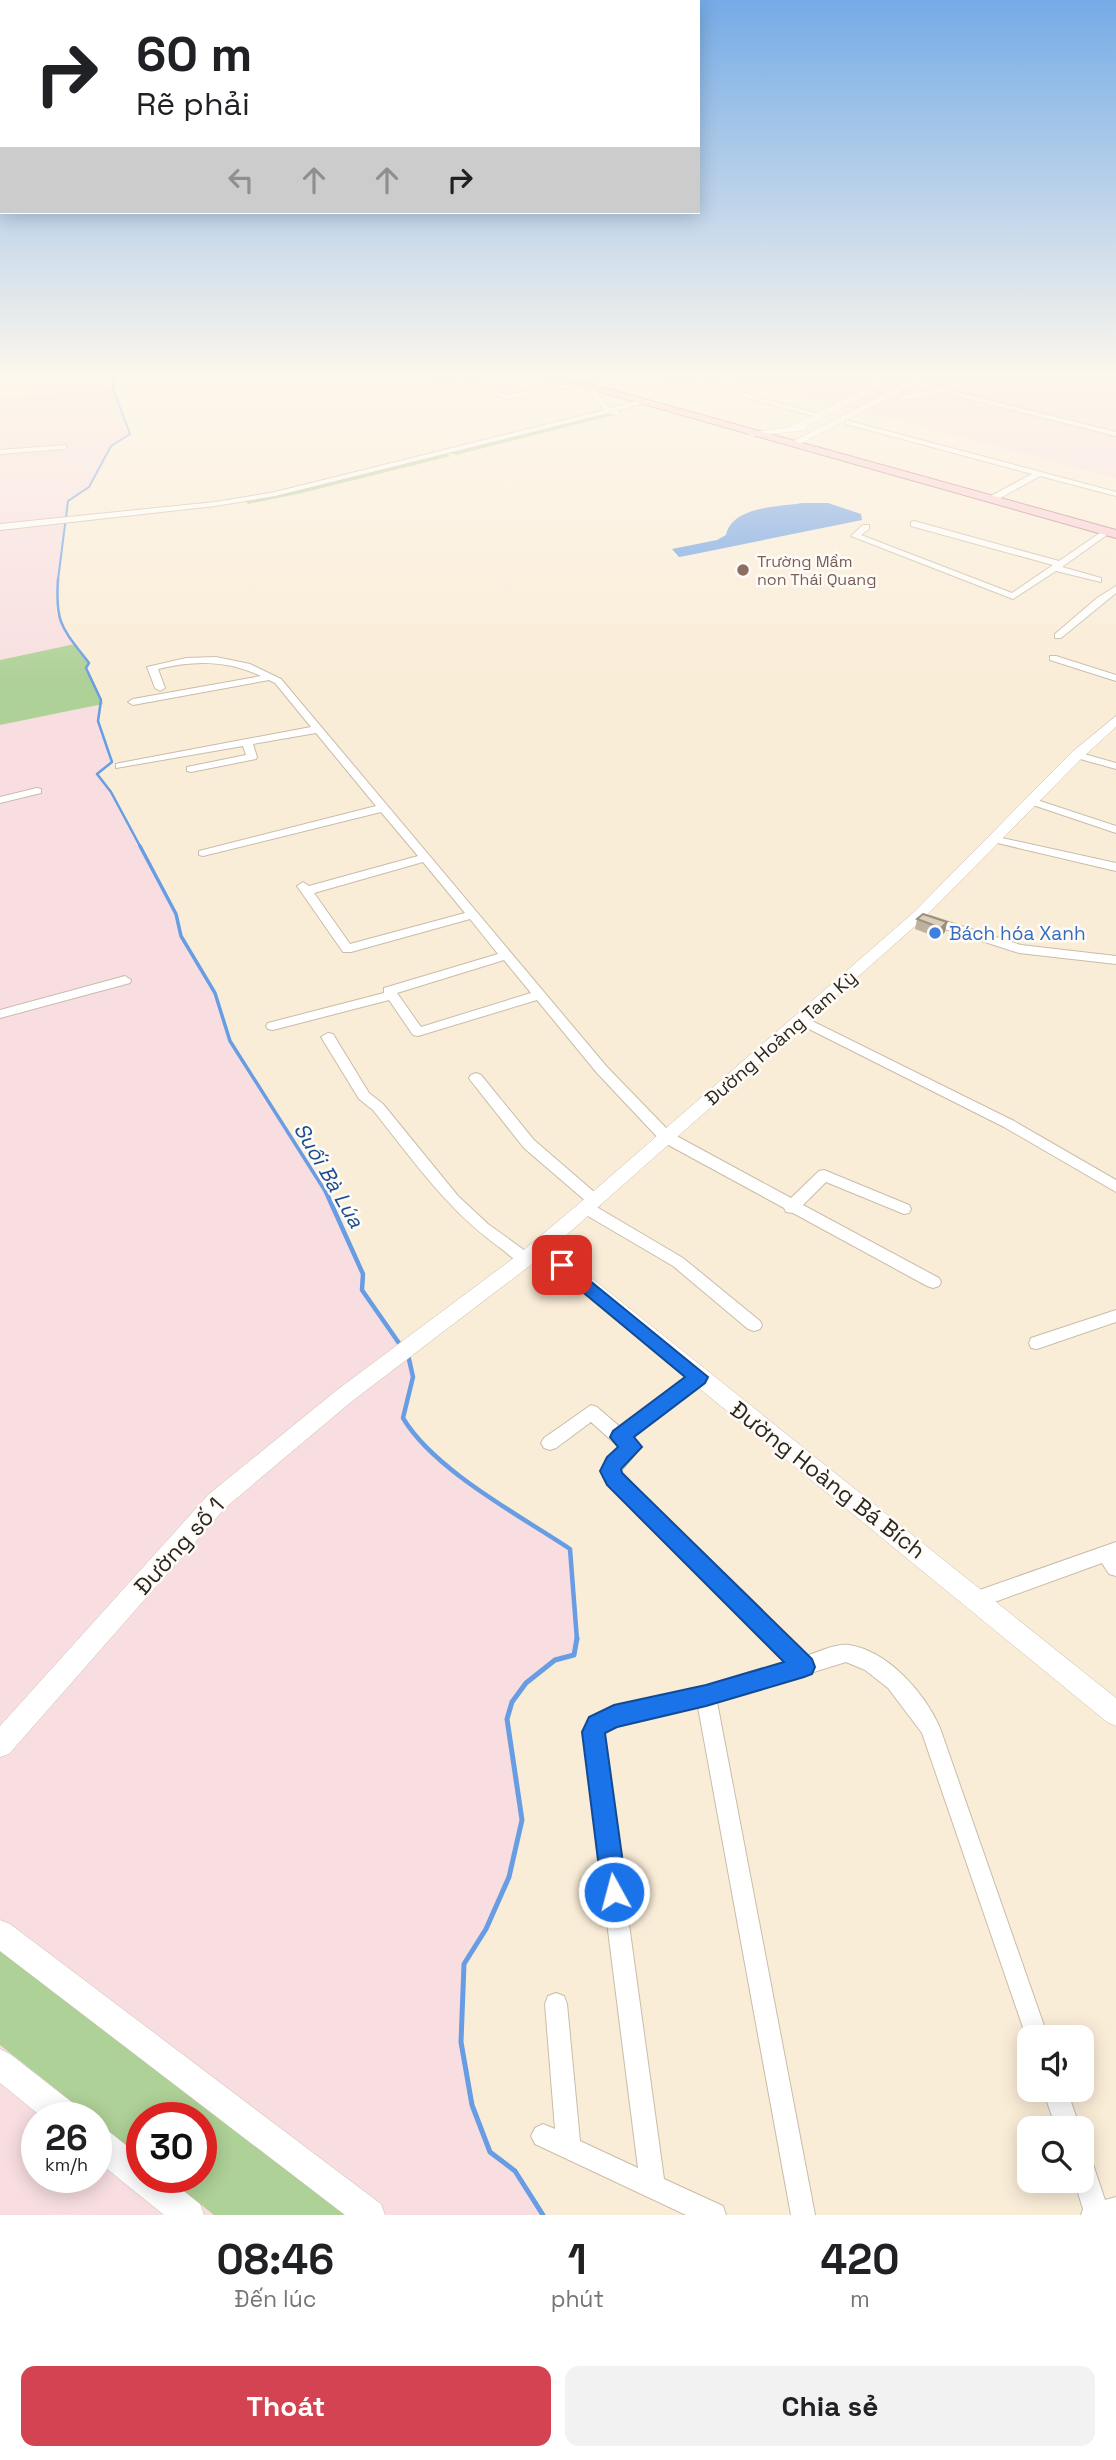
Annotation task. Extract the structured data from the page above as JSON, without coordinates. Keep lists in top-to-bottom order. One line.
{"streets":{"street":["Đường Hoàng Tam Kỳ","Đường Hoàng Bá Bích","Đường số 1"]},"crossings":[["Đường Hoàng Tam Kỳ","Đường Hoàng Bá Bích"],["Đường Hoàng Tam Kỳ","Đường số 1"]],"water":["Suối Bà Lúa"],"places":["Trường Mầm non Thái Quang","Bách hóa Xanh"],"page":{"turn":["60 m","Rẽ phải"],"speed":"26 km/h","limit":"30","eta":["08:46","Đến lúc","1","phút","420","m"],"buttons":["Thoát","Chia sẻ"]}}
